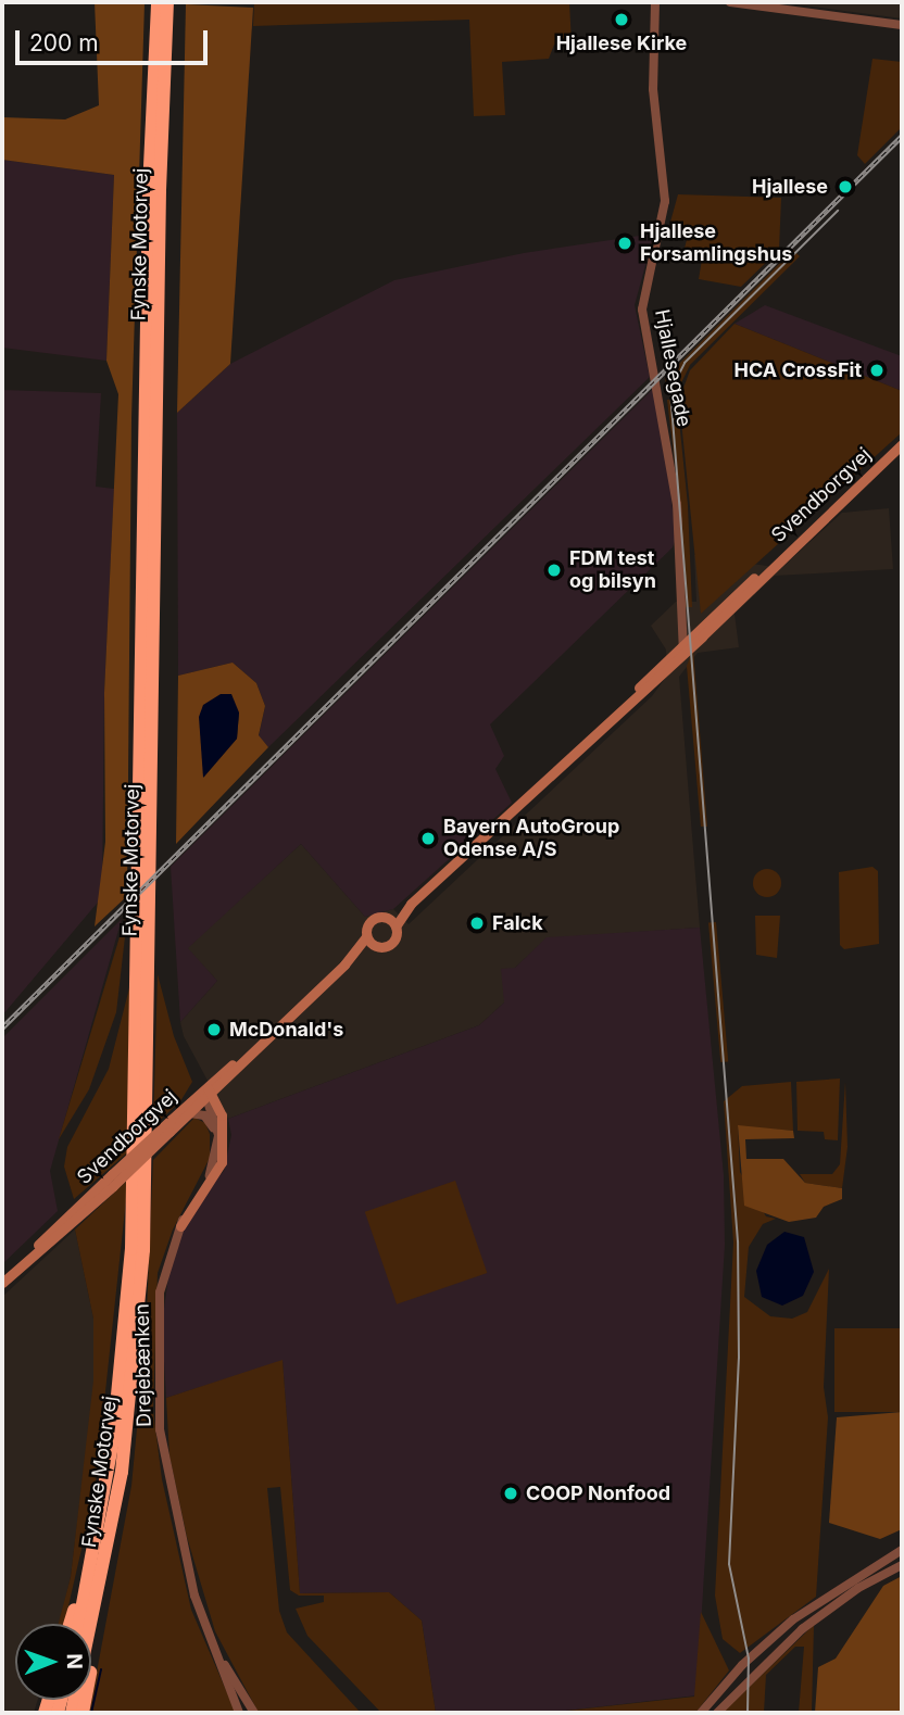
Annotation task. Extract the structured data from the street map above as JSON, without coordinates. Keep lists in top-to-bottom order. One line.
{"streets":{"highway":["Fynske Motorvej"],"main road":["Svendborgvej"],"street":["Hjallesegade","Drejebænken"]},"crossings":[["Hjallesegade","Svendborgvej"],["Svendborgvej","Drejebænken"]],"places":["Hjallese Kirke","Hjallese","Hjallese Forsamlingshus","HCA CrossFit","FDM test og bilsyn","Bayern AutoGroup Odense A/S","Falck","McDonald's","COOP Nonfood"],"scale_bar":"200 m","north":"right"}
